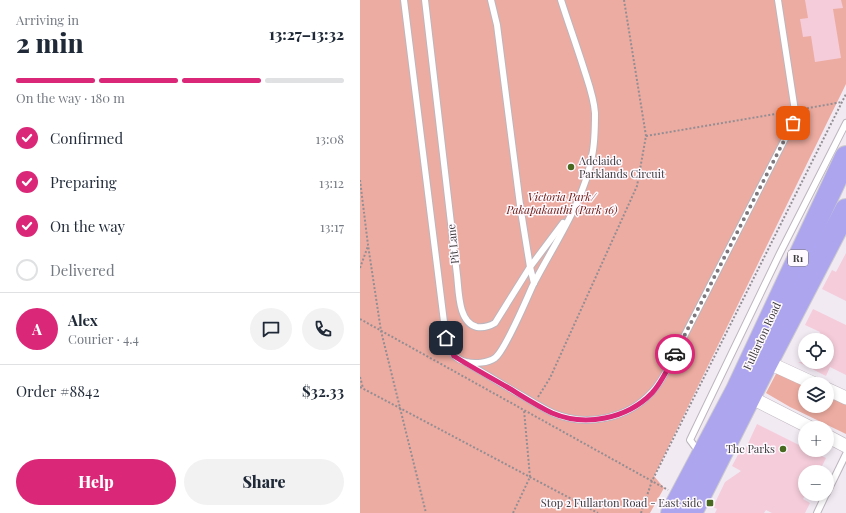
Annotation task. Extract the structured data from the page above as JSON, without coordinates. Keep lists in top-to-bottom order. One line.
{"streets":{"highway":["R1","Fullarton Road"],"lane":["Pit Lane"]},"parks":["Victoria Park/ Pakapakanthi (Park 16)"],"places":{"other":["Adelaide Parklands Circuit","The Parks"],"transit":["Stop 2 Fullarton Road - East side"]},"page":{"heading":["2 min","Arriving in","13:27–13:32"],"panel":["Alex","Courier · 4.4","Order #8842","$32.33"],"bar":"On the way · 180 m","list":[["Confirmed","13:08"],["Preparing","13:12"],["On the way","13:17"],"Delivered"],"round":"A","map_buttons":["+","−"],"buttons":["Help","Share"]}}
